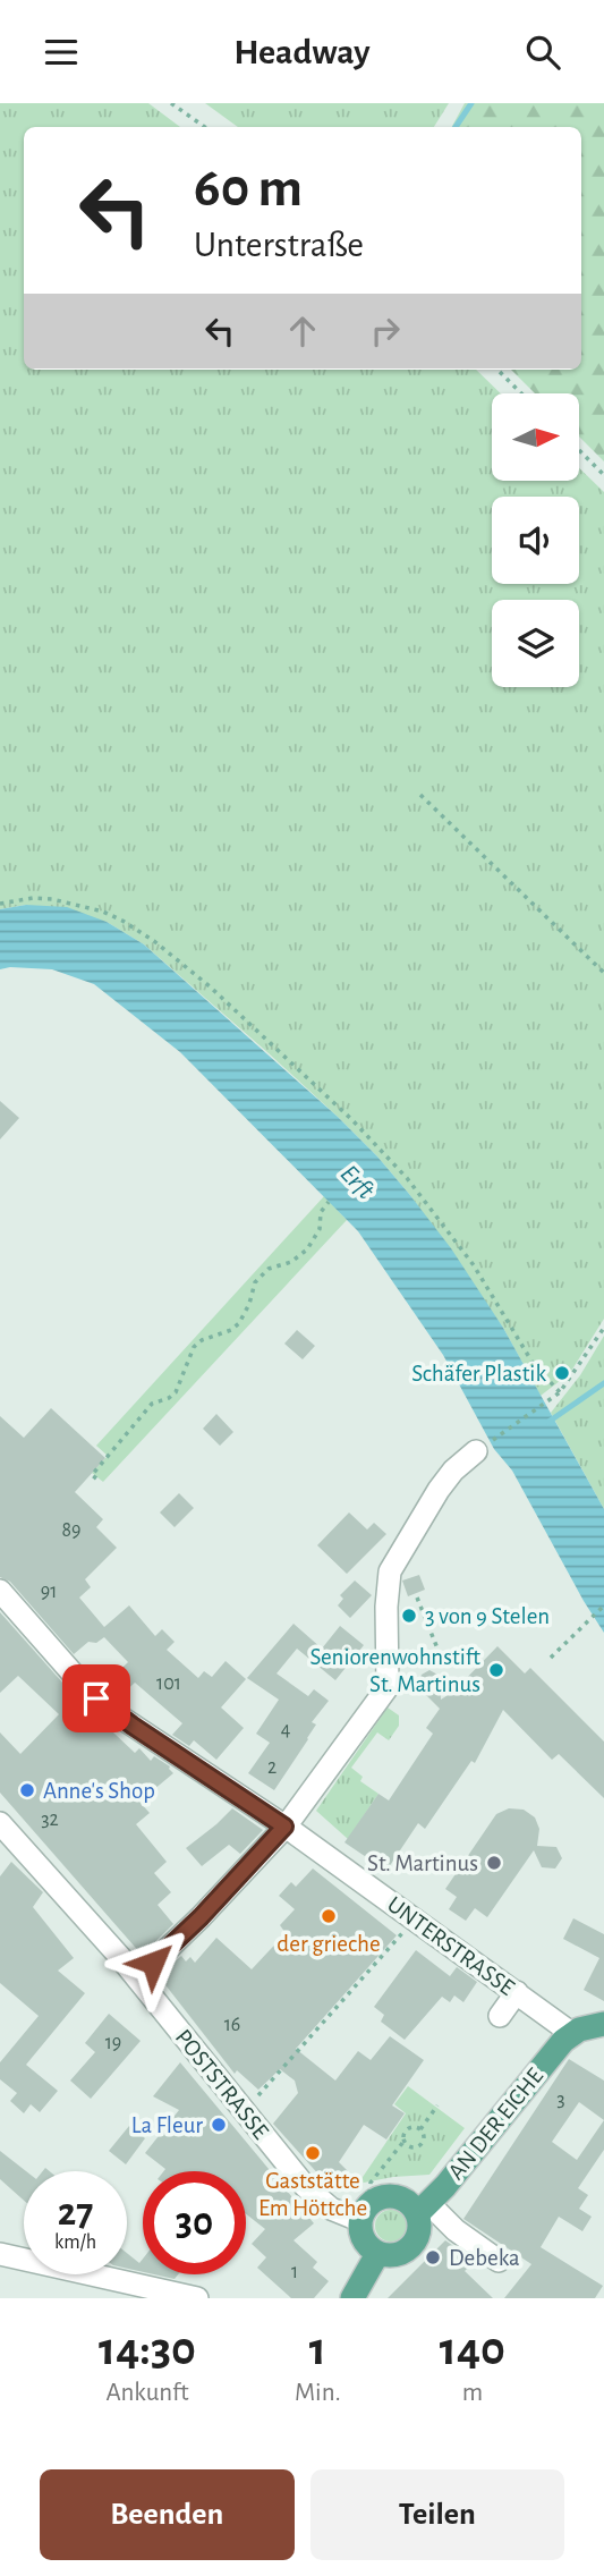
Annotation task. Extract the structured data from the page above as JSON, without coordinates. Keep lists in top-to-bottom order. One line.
{"streets":{"main road":["AN DER EICHE"],"street":["UNTERSTRASSE","POSTSTRASSE"]},"crossings":[["UNTERSTRASSE","AN DER EICHE"],["POSTSTRASSE","AN DER EICHE"]],"water":["Erft"],"places":["Schäfer Plastik","3 von 9 Stelen","Seniorenwohnstift St. Martinus","Anne's Shop","St. Martinus","der grieche","La Fleur","Gaststätte Em Höttche","Debeka"],"house_numbers":["89","91","101","4","2","32","16","19","3","1"],"north":"right","page":{"header":"Headway","turn":["60 m","Unterstraße"],"speed":"27 km/h","limit":"30","eta":["14:30","Ankunft","1","Min.","140","m"],"buttons":["Beenden","Teilen"]}}
